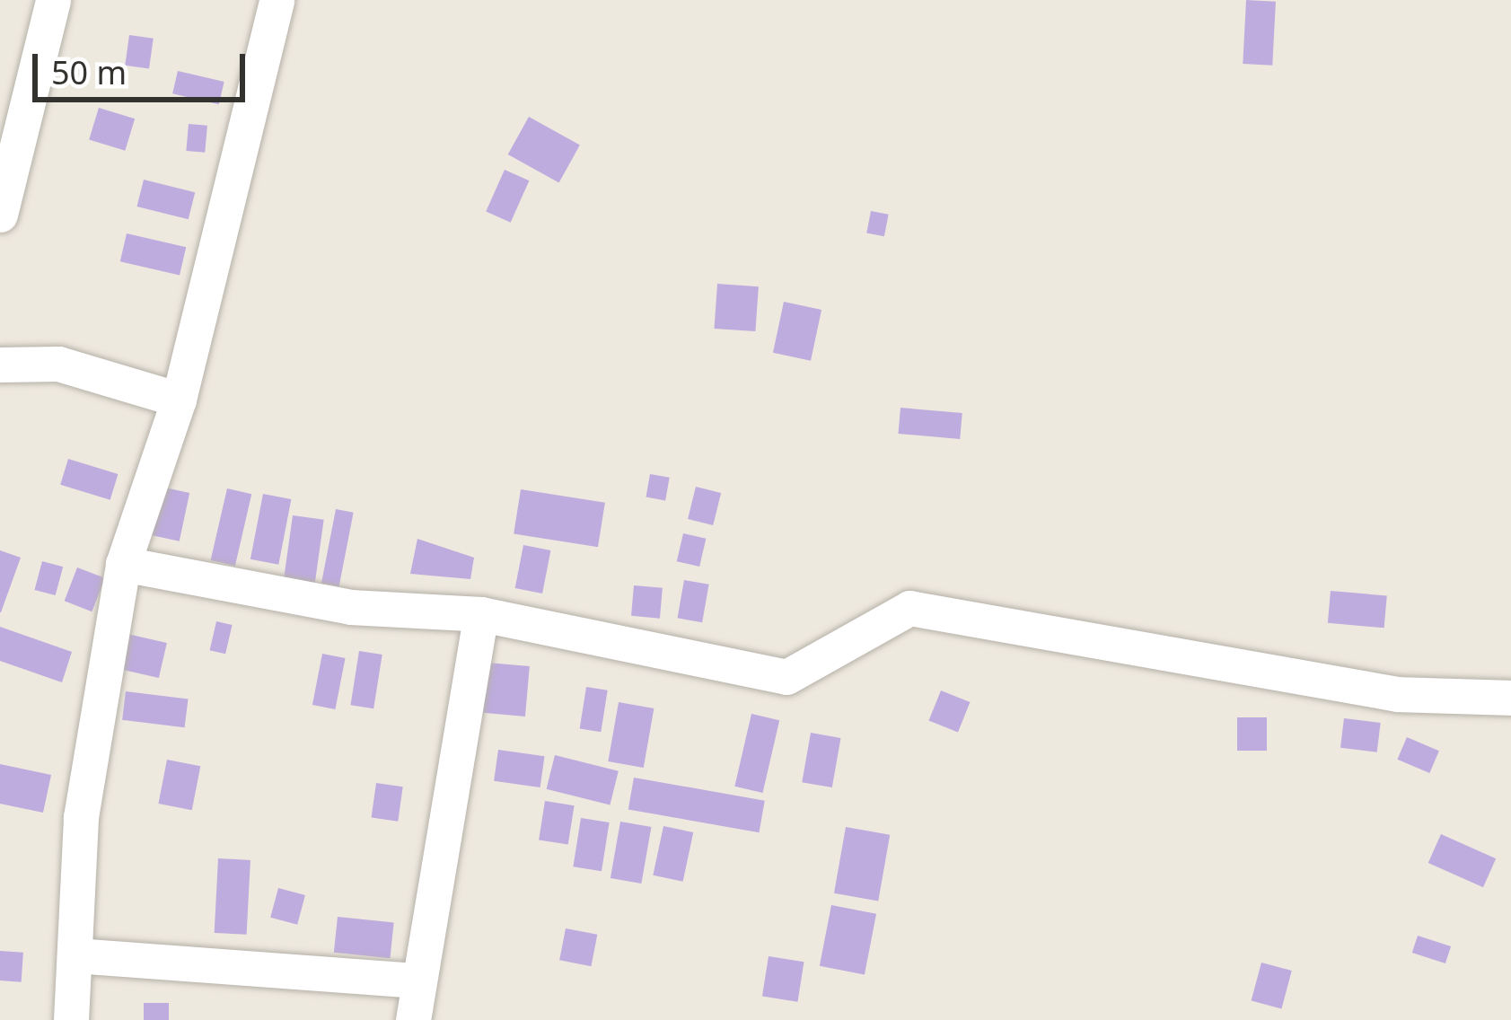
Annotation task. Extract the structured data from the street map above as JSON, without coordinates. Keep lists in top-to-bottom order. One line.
{"scale_bar":"50 m"}
